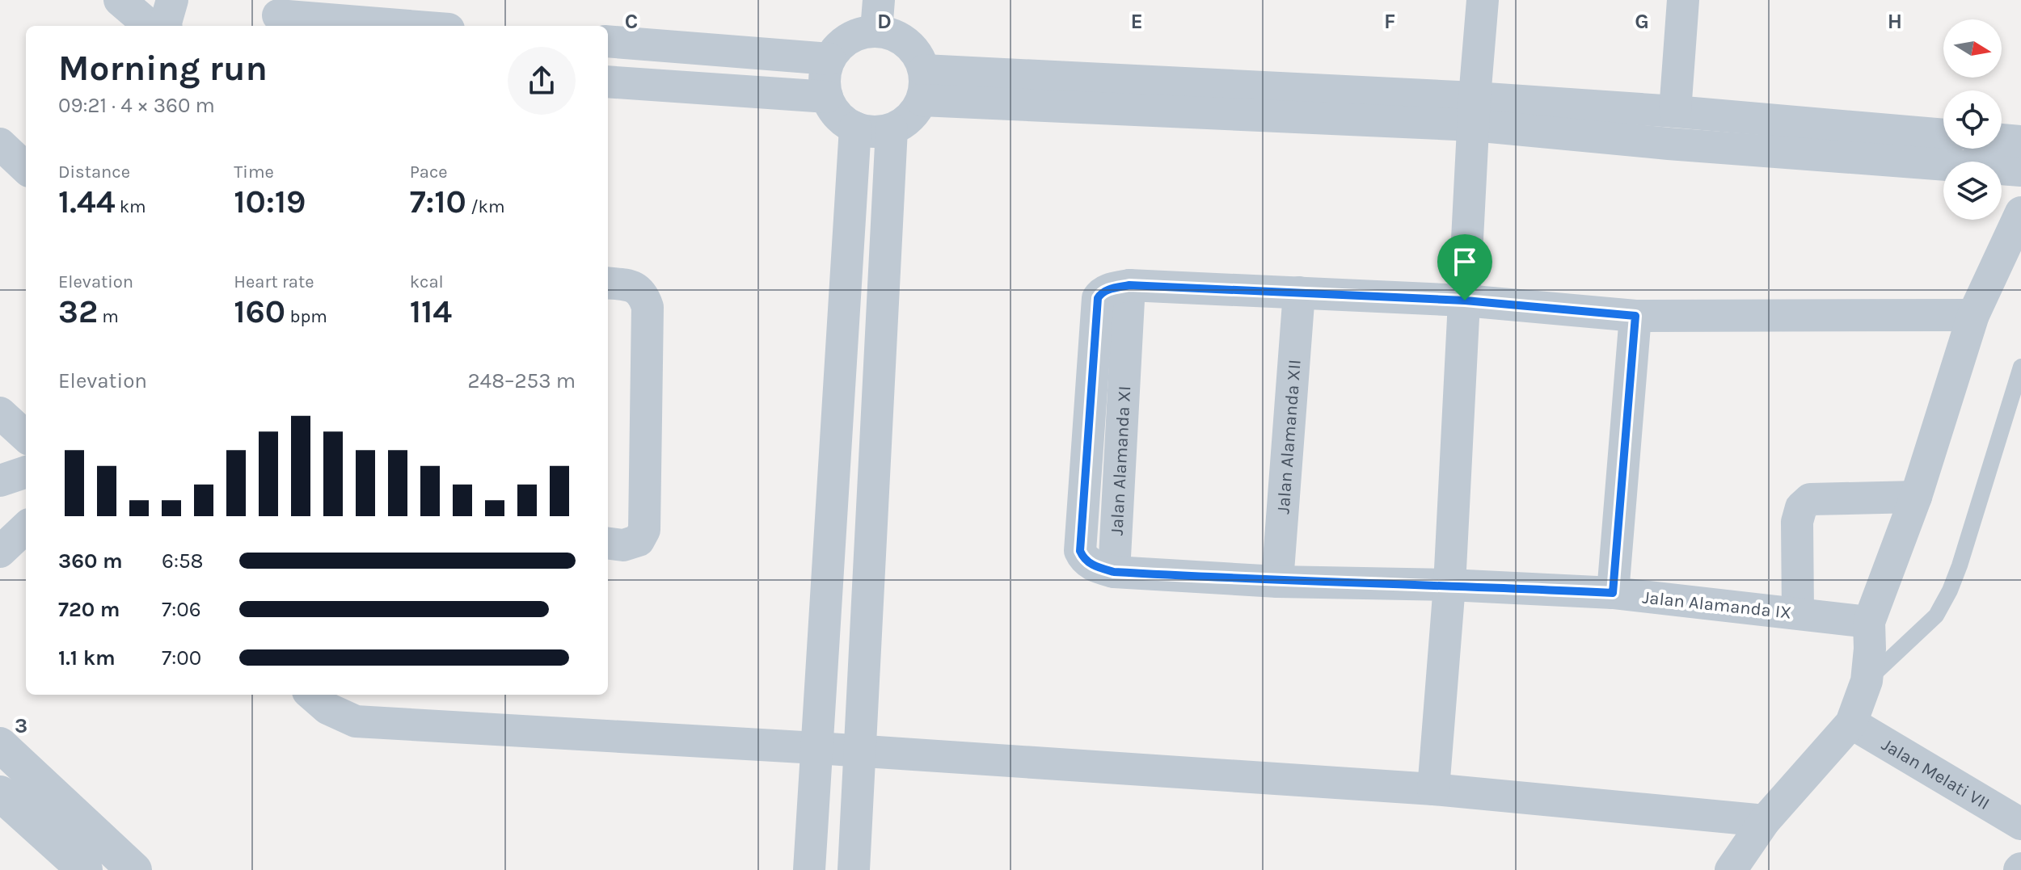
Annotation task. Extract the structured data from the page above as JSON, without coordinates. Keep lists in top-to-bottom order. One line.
{"streets":{"street":["Jalan Alamanda XII","Jalan Alamanda IX","Jalan Melati VII"]},"north":"right","page":{"heading":["Morning run","09:21 · 4 × 360 m"],"stats":[["Distance","1.44 km"],["Time","10:19"],["Pace","7:10 /km"],["Elevation","32 m"],["Heart rate","160 bpm"],["kcal","114"]],"chart":["Elevation","248–253 m"],"list":[{"name":"360 m","note":"6:58"},{"name":"720 m","note":"7:06"},{"name":"1.1 km","note":"7:00"}]},"grid":{"columns":["C","D","E","F","G","H"],"rows":["3"]}}
